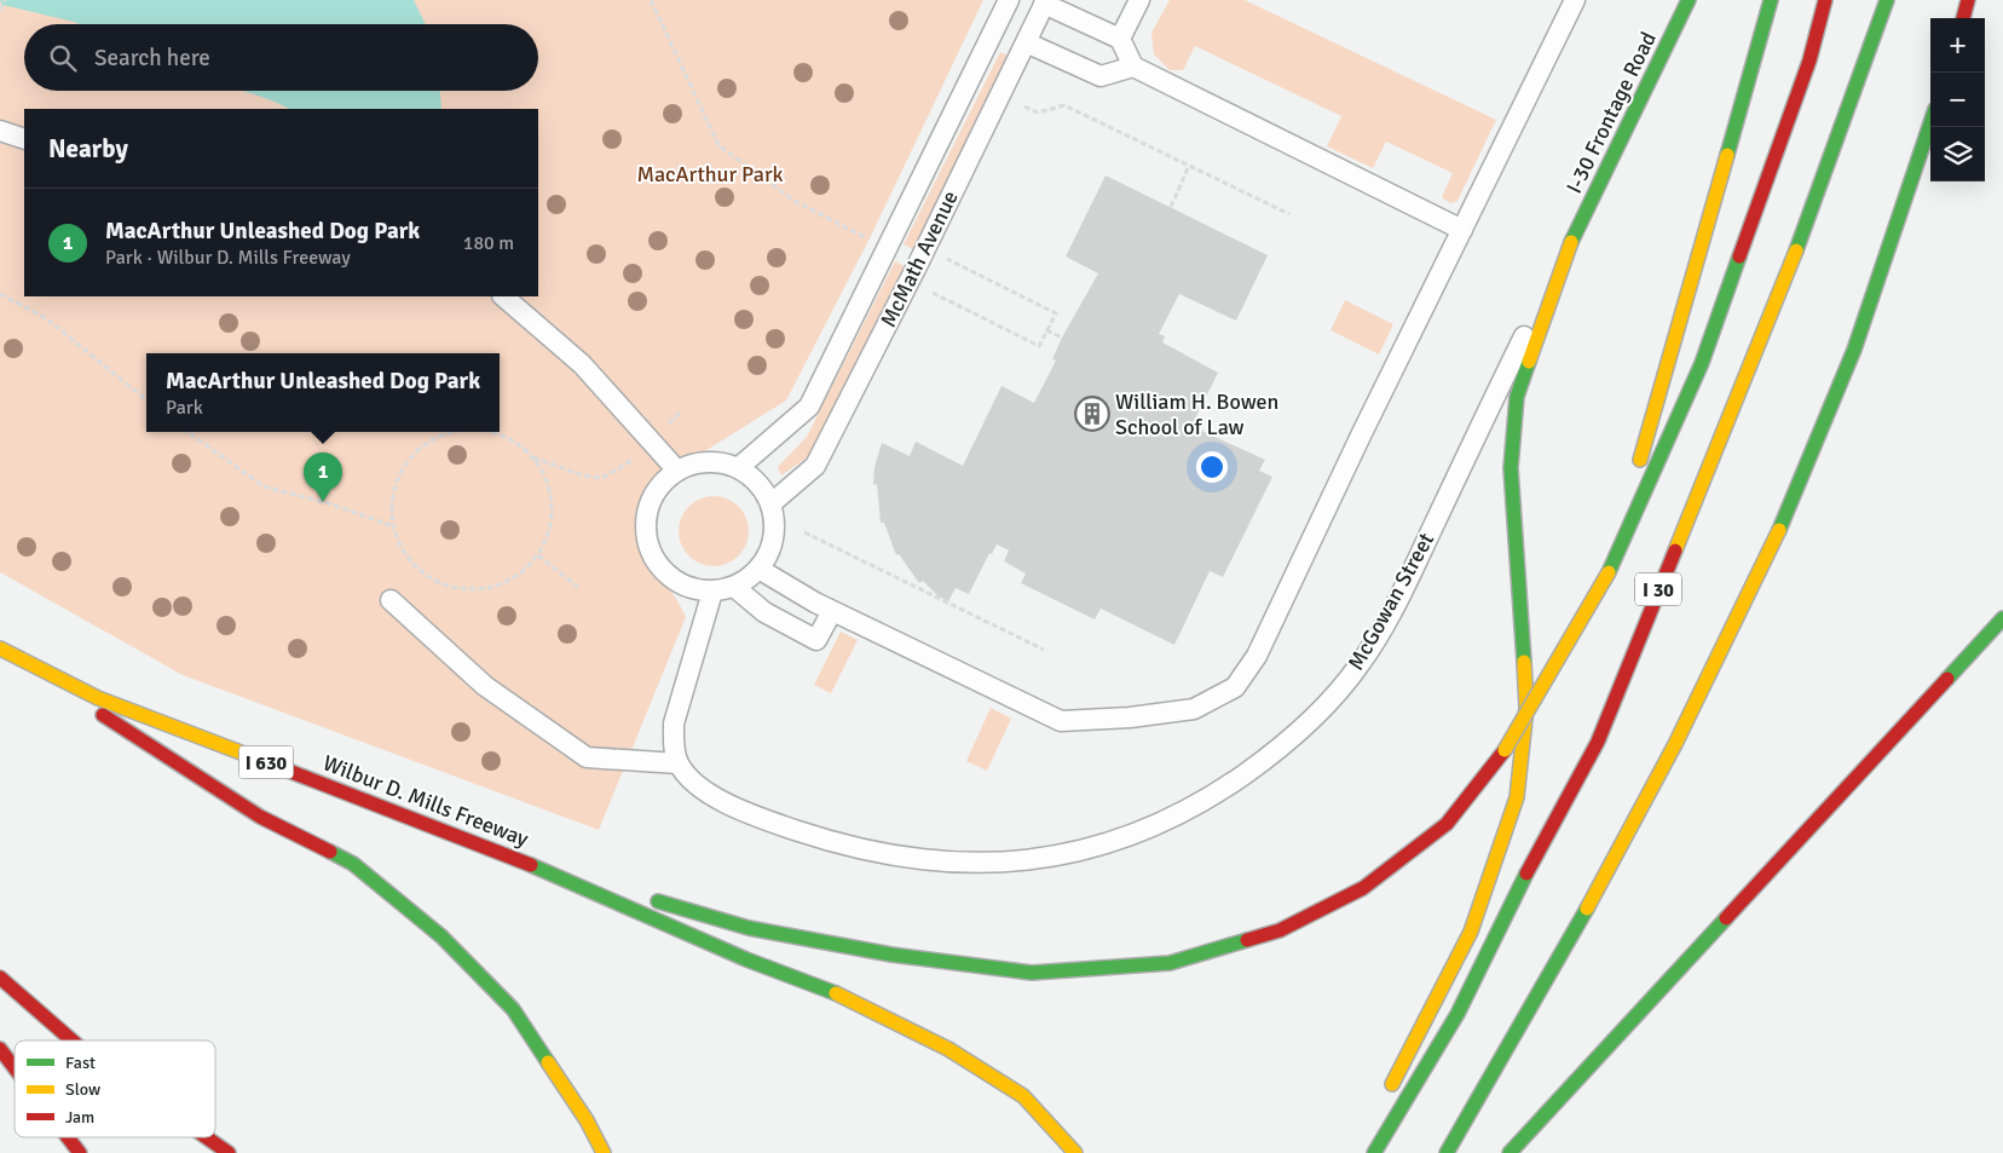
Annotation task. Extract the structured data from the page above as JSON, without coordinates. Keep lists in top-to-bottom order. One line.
{"streets":{"main road":["I-30 Frontage Road","I 30","I 630","Wilbur D. Mills Freeway"],"lane":["McMath Avenue","McGowan Street"]},"crossings":[["I-30 Frontage Road","McGowan Street"]],"parks":["MacArthur Park"],"places":{"building":["William H. Bowen School of Law"]},"legend":["Fast","Slow","Jam"],"page":{"map_buttons":["+","−"],"search":"Search here","heading":"Nearby","list":[{"mark":"1","name":"MacArthur Unleashed Dog Park","note":"Park · Wilbur D. Mills Freeway","value":"180 m"}],"popup":["MacArthur Unleashed Dog Park","Park"],"pins":"1"}}
